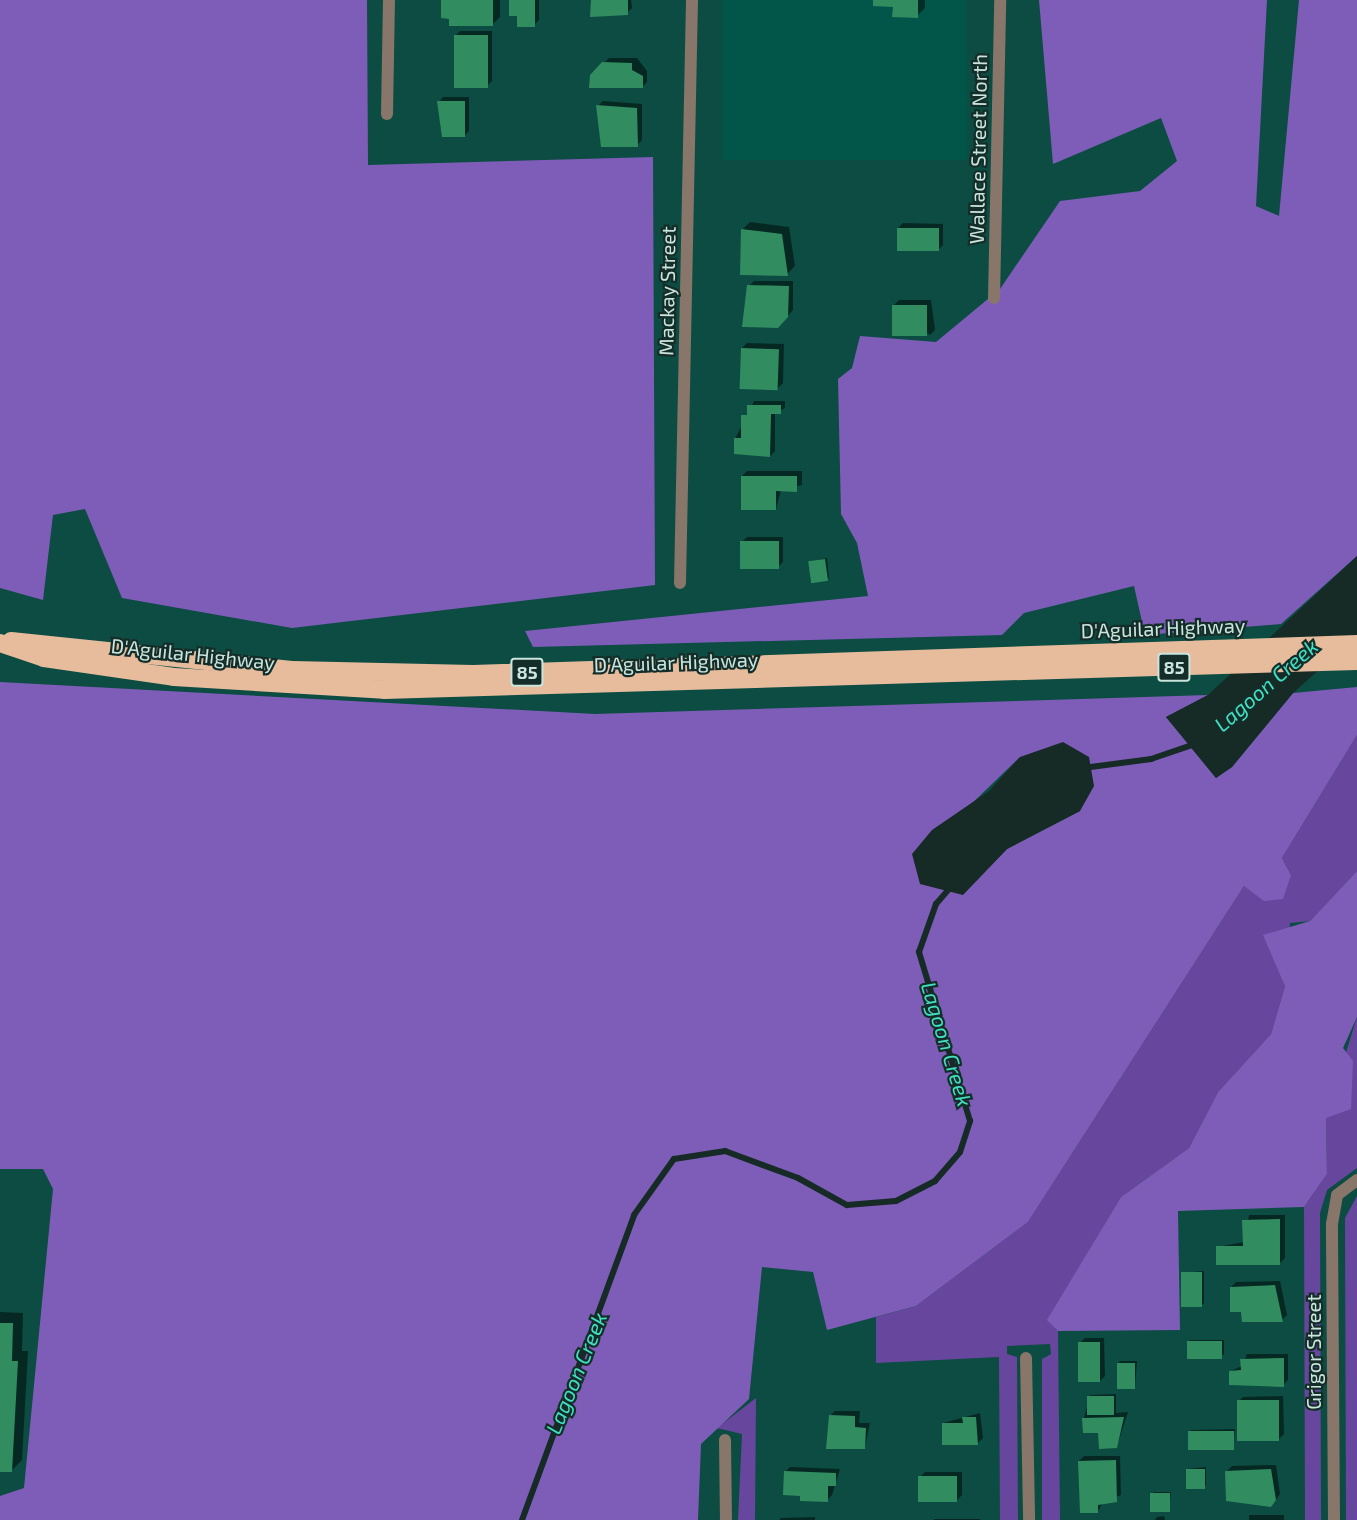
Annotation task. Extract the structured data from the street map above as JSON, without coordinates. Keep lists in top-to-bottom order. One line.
{"streets":{"highway":["D'Aguilar Highway","85"],"street":["Wallace Street North","Mackay Street","Grigor Street"]},"water":["Lagoon Creek"]}
